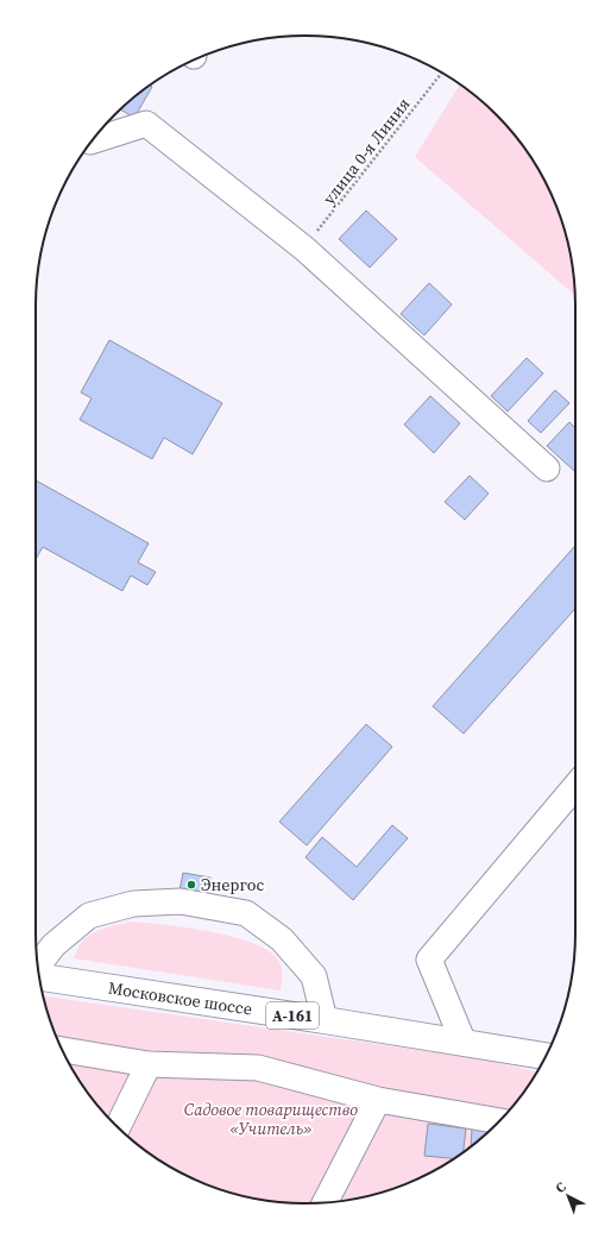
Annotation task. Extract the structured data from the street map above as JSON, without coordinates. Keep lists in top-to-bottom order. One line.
{"streets":{"highway":["Московское шоссе","А-161"],"path":["улица 0-я Линия"]},"parks":["Садовое товарищество «Учитель»"],"places":["Энергос"],"north":"top left"}
